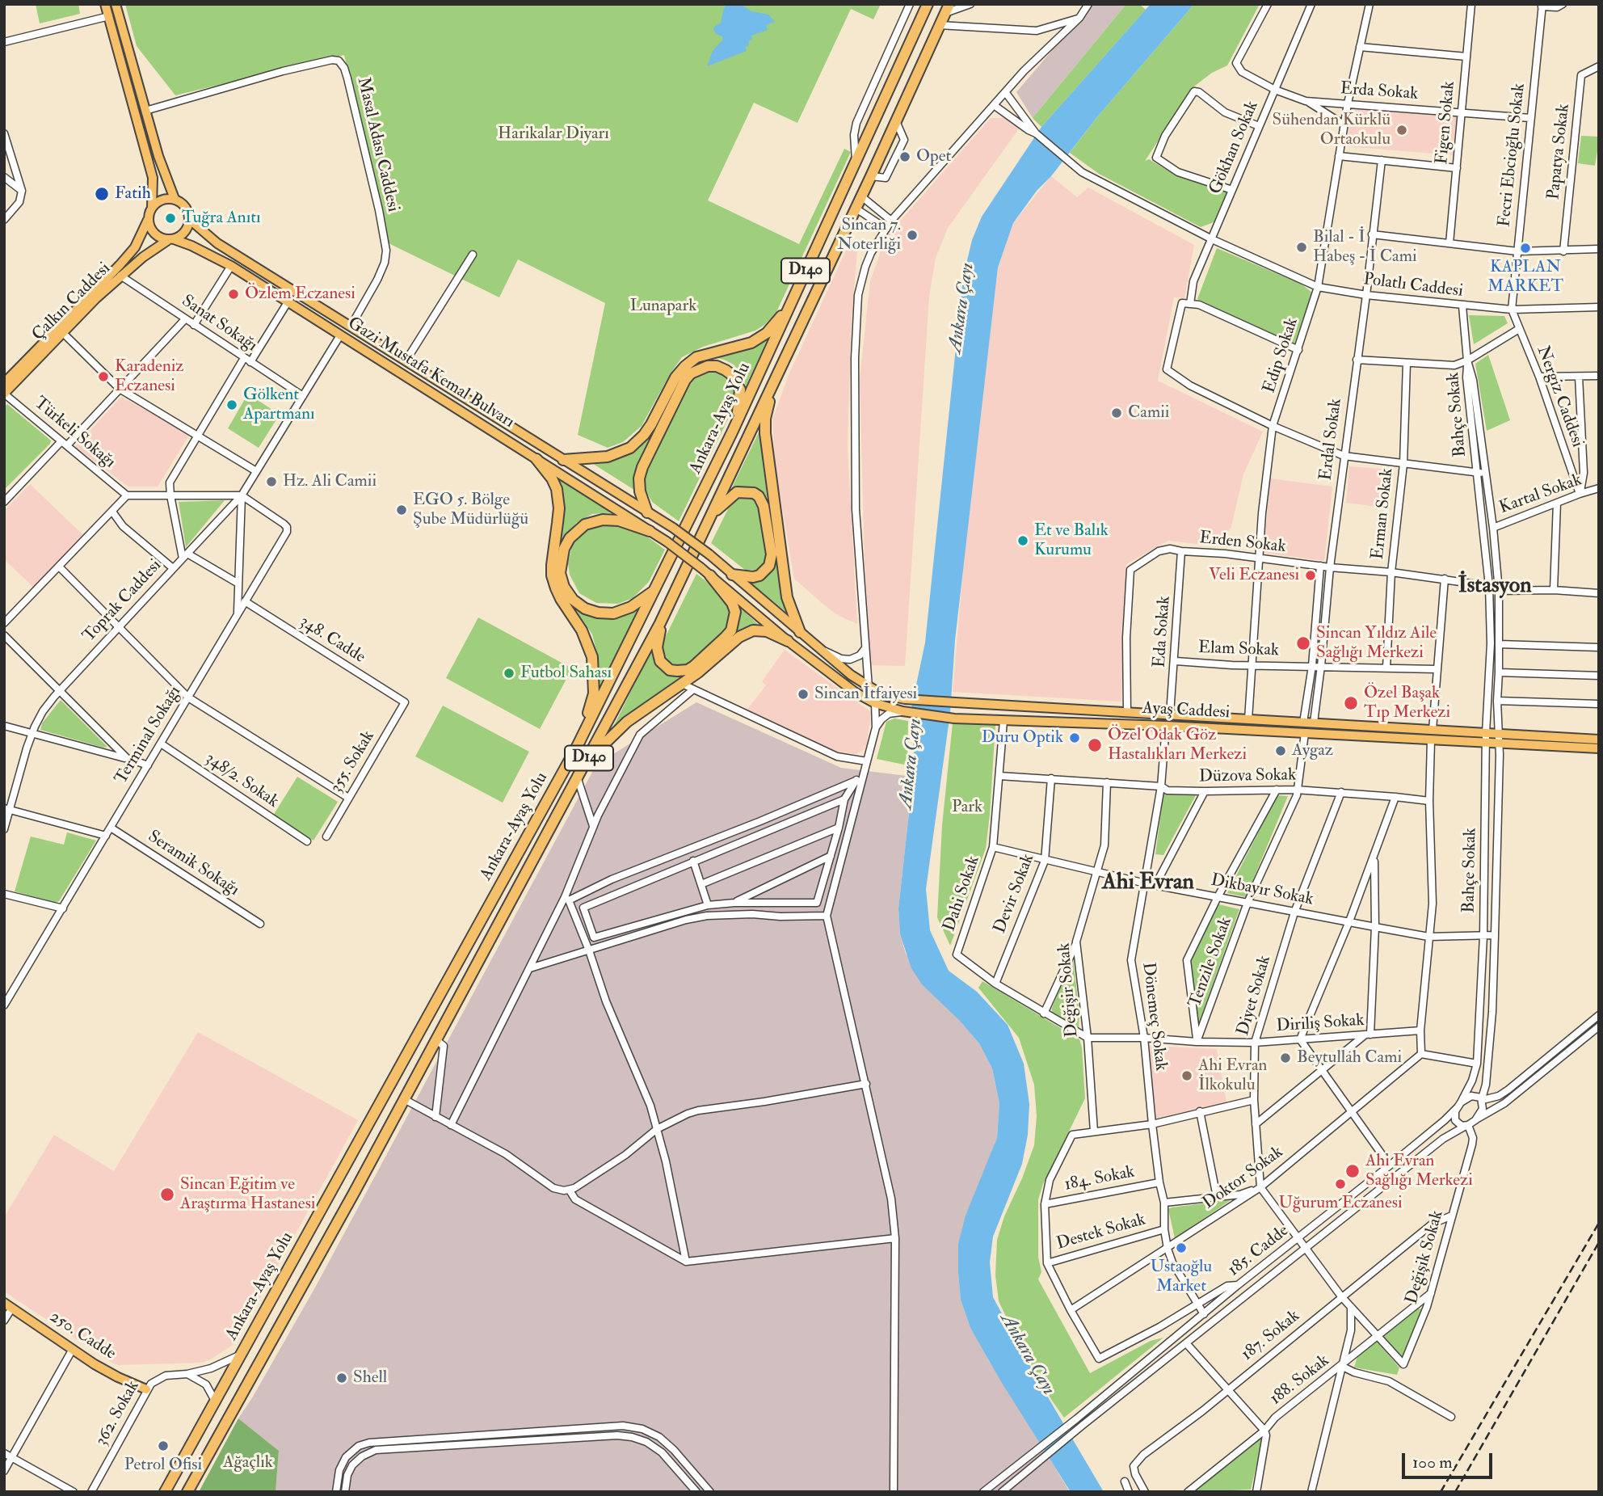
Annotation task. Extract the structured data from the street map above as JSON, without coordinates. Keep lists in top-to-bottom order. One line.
{"streets":{"highway":["D140","Ankara-Ayaş Yolu"],"main road":["Çalkın Caddesi","Gazi Mustafa Kemal Bulvarı","Ayaş Caddesi","250. Cadde"],"street":["Erda Sokak","Figen Sokak","Masal Adası Caddesi","Gökhan Sokak","Papatya Sokak","Fecri Ebcioğlu Sokak","Polatlı Caddesi","Sanat Sokağı","Edip Sokak","Nergiz Caddesi","Bahçe Sokak","Türkeli Sokağı","Erdal Sokak","Kartal Sokak","Erman Sokak","Erden Sokak","Toprak Caddesi","Eda Sokak","348. Cadde","Elam Sokak","Terminal Sokağı","355. Sokak","Düzova Sokak","348/2. Sokak","Seramik Sokağı","Dikbayır Sokak","Dahi Sokak","Devir Sokak","Tenzile Sokak","Değişir Sokak","Diyet Sokak","Dönemeç Sokak","Diriliş Sokak","Doktor Sokak","184. Sokak","Destek Sokak","185. Cadde","Değişik Sokak","187. Sokak","188. Sokak","362. Sokak"]},"crossings":[["Erda Sokak","Figen Sokak"],["Erda Sokak","Gökhan Sokak"],["Erda Sokak","Fecri Ebcioğlu Sokak"],["Erda Sokak","Edip Sokak"],["Masal Adası Caddesi","Gazi Mustafa Kemal Bulvarı"],["Gökhan Sokak","Polatlı Caddesi"],["Fecri Ebcioğlu Sokak","Polatlı Caddesi"],["Fecri Ebcioğlu Sokak","Nergiz Caddesi"],["Polatlı Caddesi","Edip Sokak"],["Polatlı Caddesi","Nergiz Caddesi"],["Polatlı Caddesi","Erdal Sokak"],["Çalkın Caddesi","Sanat Sokağı"],["Çalkın Caddesi","Gazi Mustafa Kemal Bulvarı"],["Çalkın Caddesi","Türkeli Sokağı"],["Sanat Sokağı","Toprak Caddesi"],["Edip Sokak","Erden Sokak"],["Edip Sokak","Elam Sokak"],["Edip Sokak","Ayaş Caddesi"],["Gazi Mustafa Kemal Bulvarı","Ayaş Caddesi"],["Nergiz Caddesi","Kartal Sokak"],["Bahçe Sokak","Kartal Sokak"],["Bahçe Sokak","Erden Sokak"],["Bahçe Sokak","Ayaş Caddesi"],["Bahçe Sokak","Dikbayır Sokak"],["Bahçe Sokak","185. Cadde"],["Bahçe Sokak","Değişik Sokak"],["Ankara-Ayaş Yolu","362. Sokak"],["Erdal Sokak","Erden Sokak"],["Erdal Sokak","Elam Sokak"],["Erdal Sokak","Ayaş Caddesi"],["Erman Sokak","Erden Sokak"],["Erman Sokak","Elam Sokak"],["Erden Sokak","Eda Sokak"],["Erden Sokak","Ayaş Caddesi"],["Eda Sokak","Elam Sokak"],["Eda Sokak","Ayaş Caddesi"],["348. Cadde","Terminal Sokağı"],["348. Cadde","355. Sokak"],["Ayaş Caddesi","Dahi Sokak"],["Ayaş Caddesi","Tenzile Sokak"],["Ayaş Caddesi","Dönemeç Sokak"],["Terminal Sokağı","348/2. Sokak"],["Terminal Sokağı","Seramik Sokağı"],["Düzova Sokak","Dahi Sokak"],["Düzova Sokak","Devir Sokak"],["Düzova Sokak","Tenzile Sokak"],["Düzova Sokak","Değişir Sokak"],["Düzova Sokak","Diyet Sokak"],["Düzova Sokak","Dönemeç Sokak"],["Dikbayır Sokak","Dahi Sokak"],["Dikbayır Sokak","Devir Sokak"],["Dikbayır Sokak","Tenzile Sokak"],["Dikbayır Sokak","Değişir Sokak"],["Dikbayır Sokak","Diyet Sokak"],["Dikbayır Sokak","Dönemeç Sokak"],["Dahi Sokak","Devir Sokak"],["Dahi Sokak","Değişir Sokak"],["Dahi Sokak","Diriliş Sokak"],["Tenzile Sokak","Diriliş Sokak"],["Değişir Sokak","Diriliş Sokak"],["Diyet Sokak","Diriliş Sokak"],["Diyet Sokak","Doktor Sokak"],["Dönemeç Sokak","Diriliş Sokak"],["Dönemeç Sokak","Doktor Sokak"],["Dönemeç Sokak","184. Sokak"],["Dönemeç Sokak","Destek Sokak"],["Dönemeç Sokak","185. Cadde"],["185. Cadde","Değişik Sokak"],["Değişik Sokak","187. Sokak"],["Değişik Sokak","188. Sokak"],["250. Cadde","362. Sokak"]],"districts":["İstasyon","Ahi Evran"],"water":["Ankara Çayı"],"parks":["Harikalar Diyarı","Lunapark","Park","Ağaçlık"],"places":["Sühendan Kürklü Ortaokulu","Opet","Fatih","Tuğra Anıtı","Sincan 7. Noterliği","Bilal - İ Habeş - İ Cami","KAPLAN MARKET","Özlem Eczanesi","Karadeniz Eczanesi","Gölkent Apartmanı","Camii","Hz. Ali Camii","EGO 5. Bölge Şube Müdürlüğü","Et ve Balık Kurumu","Veli Eczanesi","Sincan Yıldız Aile Sağlığı Merkezi","Futbol Sahası","Sincan İtfaiyesi","Özel Başak Tıp Merkezi","Duru Optik","Özel Odak Göz Hastalıkları Merkezi","Aygaz","Beytullah Cami","Ahi Evran İlkokulu","Ahi Evran Sağlığı Merkezi","Uğurum Eczanesi","Sincan Eğitim ve Araştırma Hastanesi","Ustaoğlu Market","Shell","Petrol Ofisi"],"scale_bar":"100 m"}
